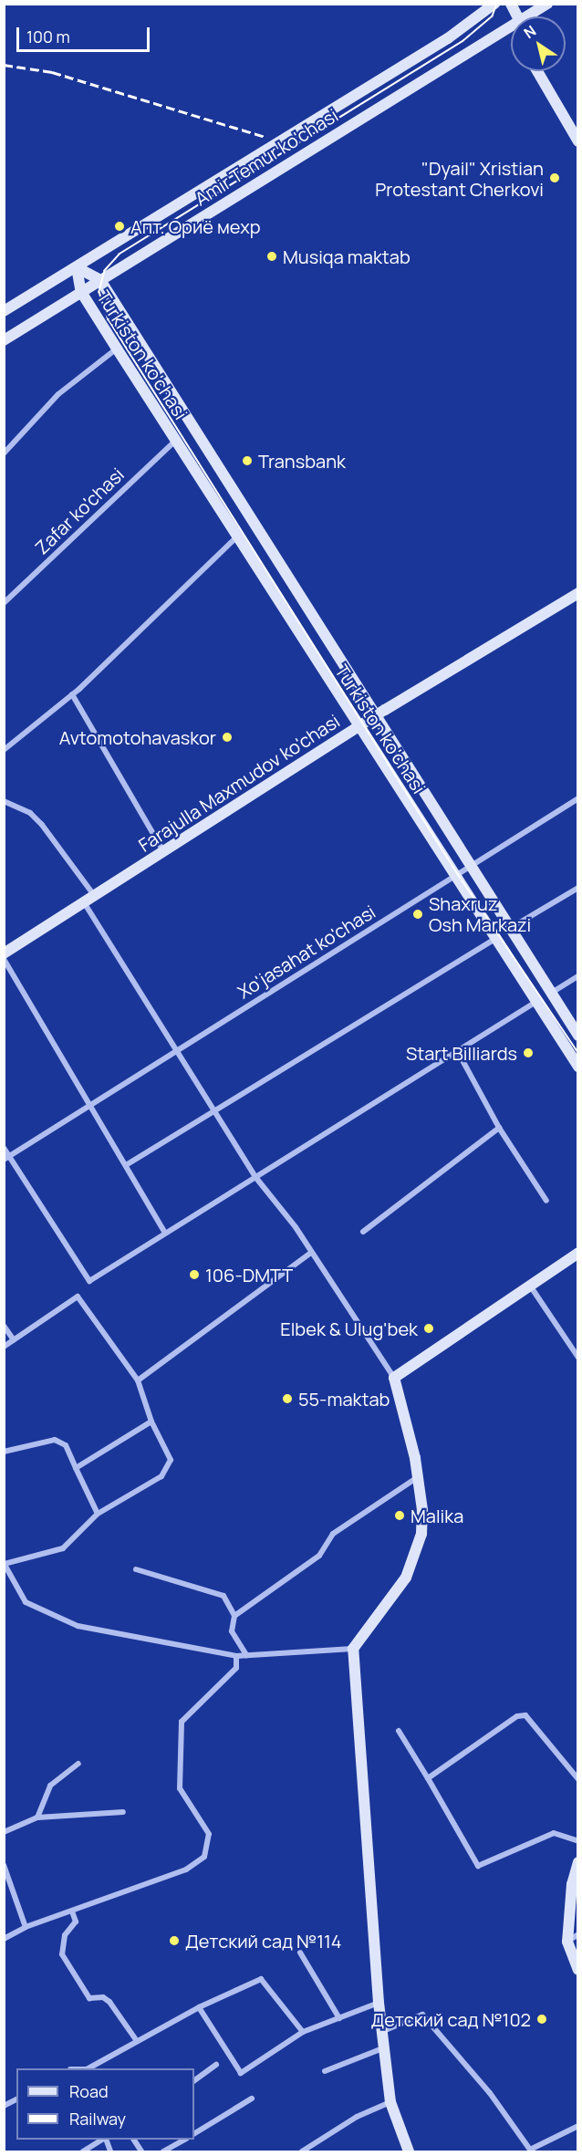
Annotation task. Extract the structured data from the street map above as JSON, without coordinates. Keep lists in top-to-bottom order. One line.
{"streets":{"main road":["Amir Temur ko'chasi","Turkiston ko'chasi","Farajulla Maxmudov ko'chasi"],"street":["Zafar ko'chasi","Xo'jasahat ko'chasi"]},"crossings":[["Amir Temur ko'chasi","Turkiston ko'chasi"],["Turkiston ko'chasi","Zafar ko'chasi"],["Turkiston ko'chasi","Farajulla Maxmudov ko'chasi"],["Turkiston ko'chasi","Xo'jasahat ko'chasi"]],"places":["\"Dyail\" Xristian Protestant Cherkovi","Апт. Ориё мехр","Musiqa maktab","Transbank","Avtomotohavaskor","Shaxruz Osh Markazi","Start Billiards","106-DMTT","Elbek & Ulug'bek","55-maktab","Malika","Детский сад №114","Детский сад №102"],"legend":["Road","Railway"],"scale_bar":"100 m","north":"top left"}
